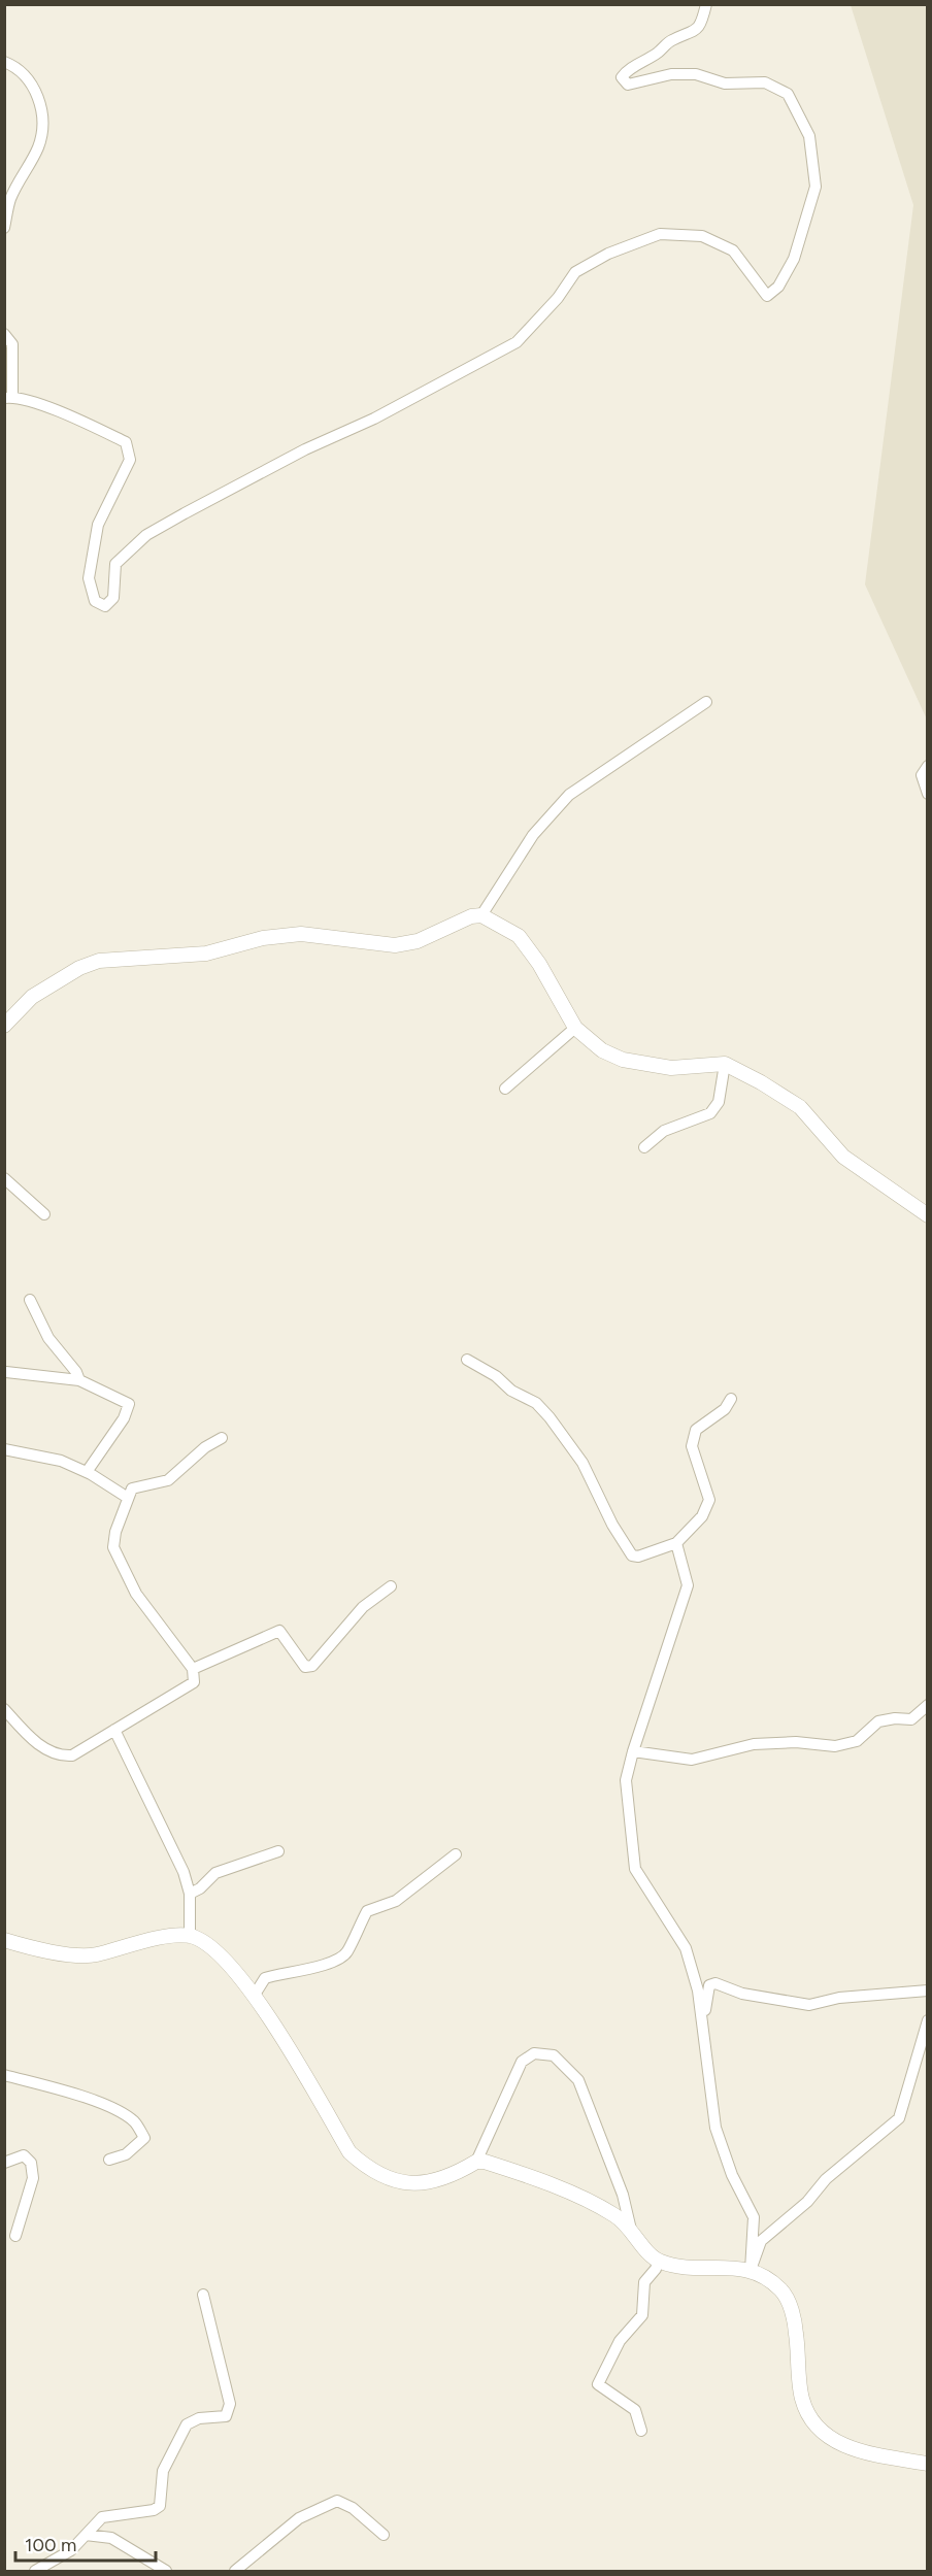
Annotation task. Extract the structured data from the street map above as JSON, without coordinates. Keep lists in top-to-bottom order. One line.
{"scale_bar":"100 m"}
